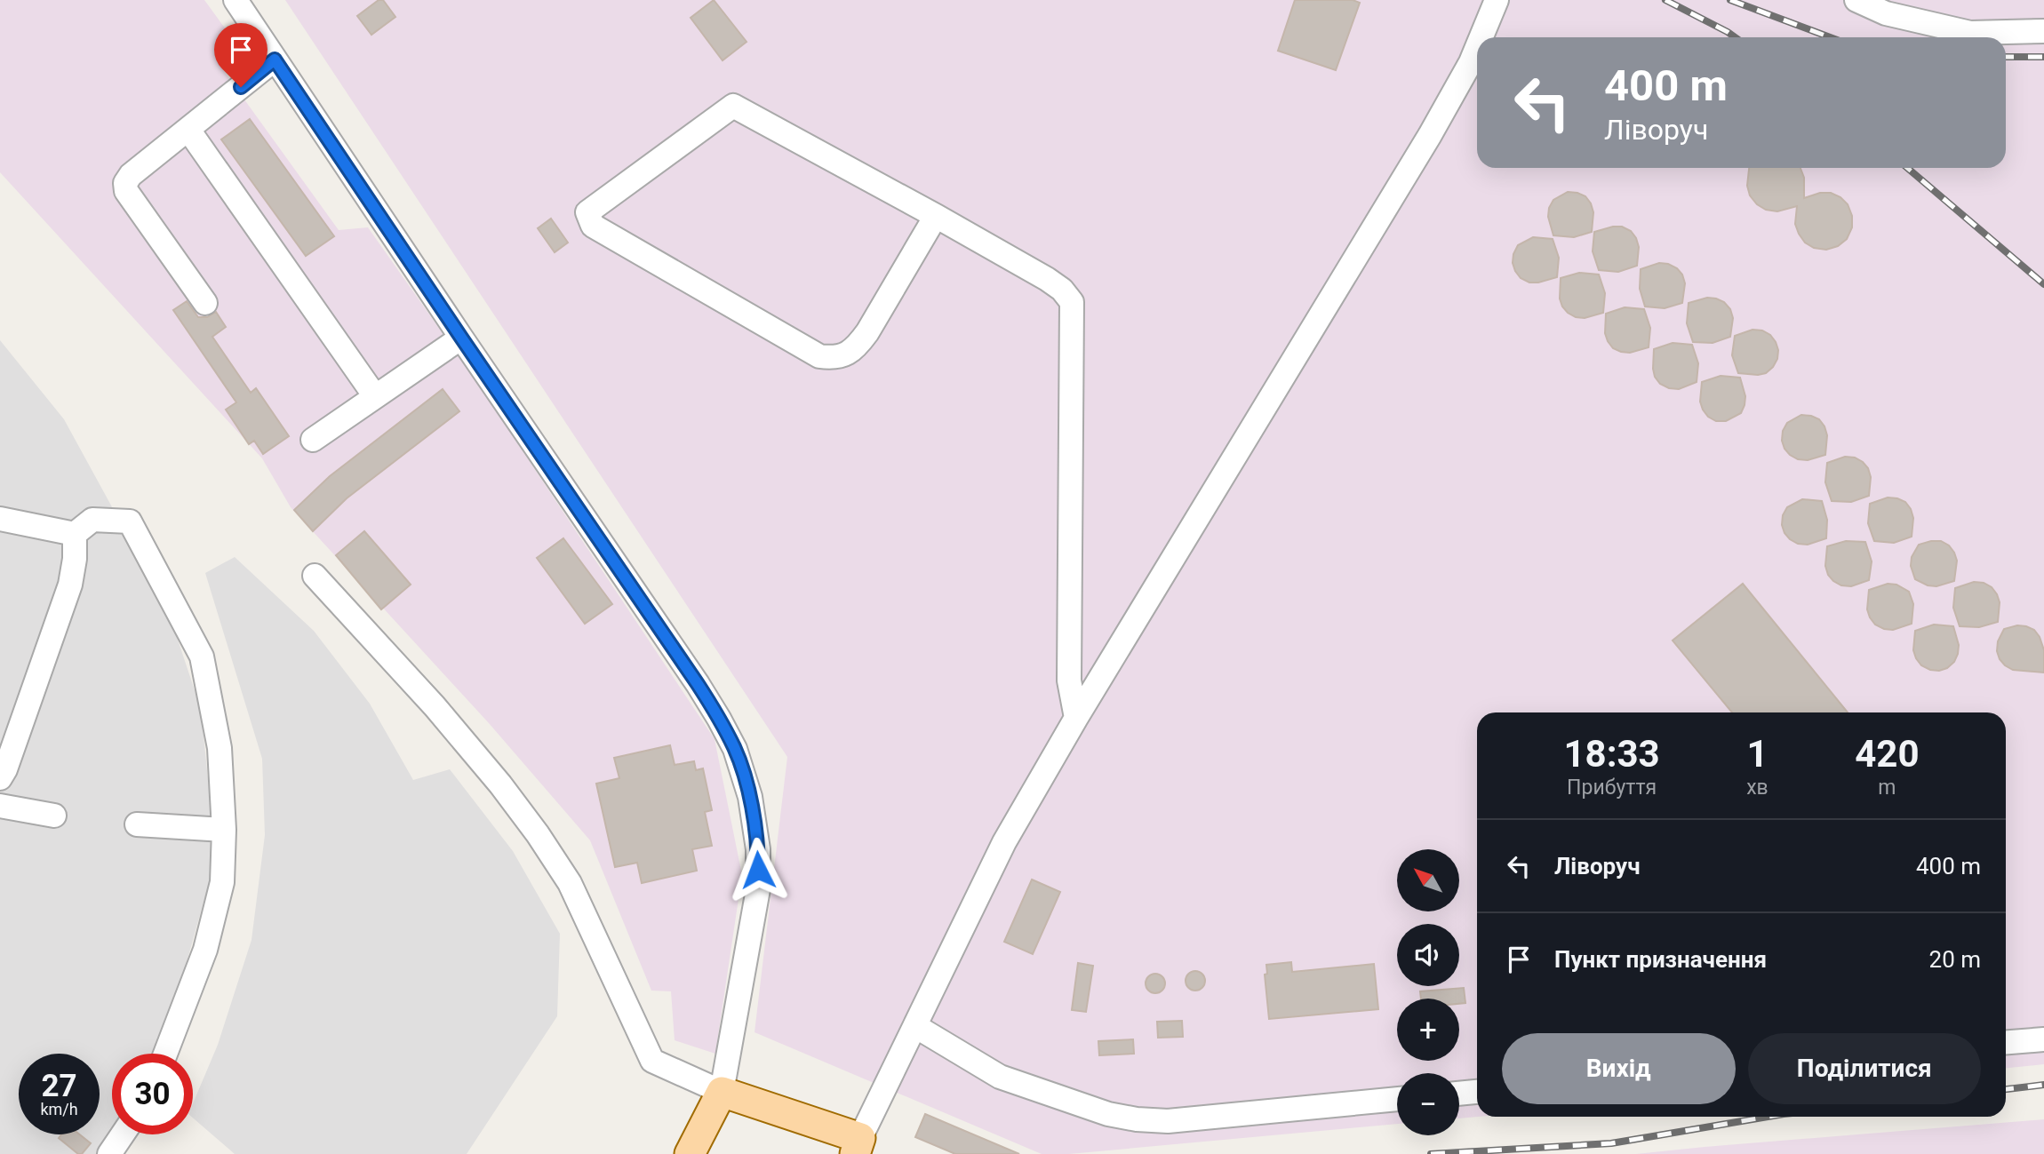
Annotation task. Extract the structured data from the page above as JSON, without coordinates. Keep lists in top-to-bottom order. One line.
{"north":"top left","page":{"turn":["400 m","Ліворуч"],"eta":["18:33","Прибуття","1","хв","420","m"],"list":[{"name":"Ліворуч","value":"400 m"},{"name":"Пункт призначення","value":"20 m"}],"map_buttons":["+","−"],"buttons":["Вихід","Поділитися"],"speed":"27 km/h","limit":"30"}}
